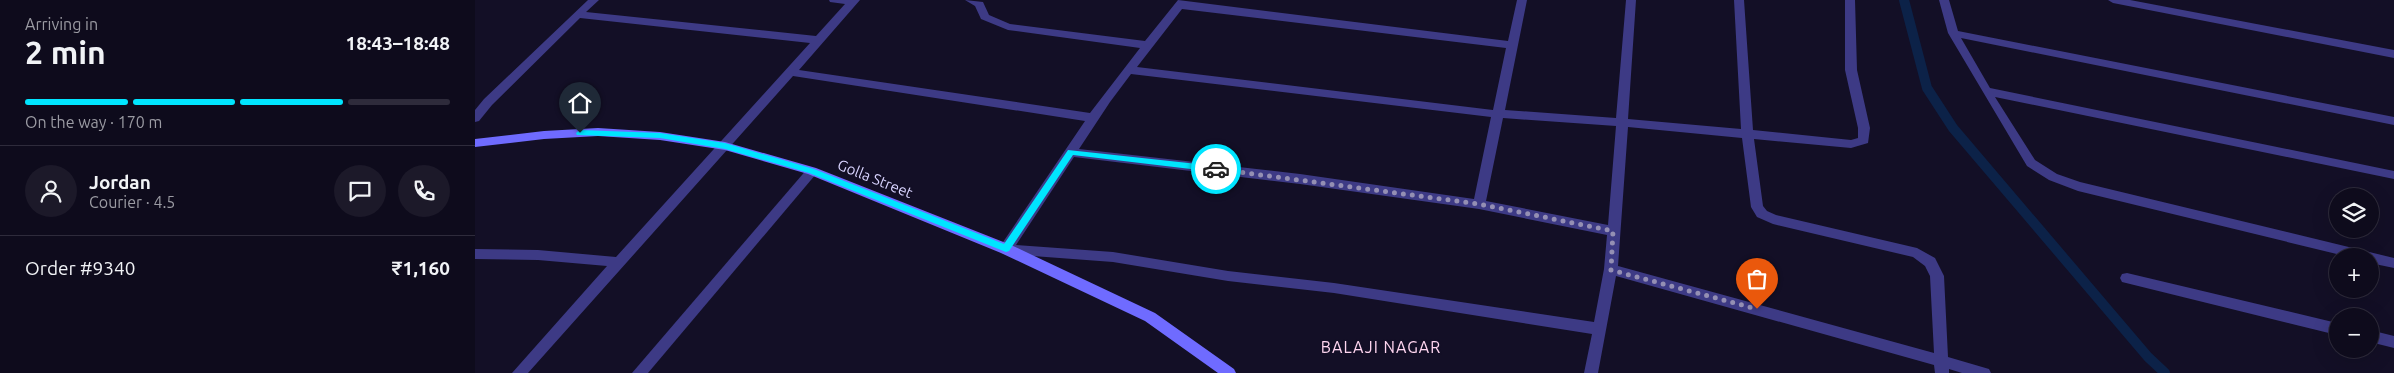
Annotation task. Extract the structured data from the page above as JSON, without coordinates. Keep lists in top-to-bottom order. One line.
{"streets":{"street":["Golla Street"]},"districts":["BALAJI NAGAR"],"page":{"heading":["2 min","Arriving in","18:43–18:48"],"panel":["Jordan","Courier · 4.5","Order #9340","₹1,160"],"bar":"On the way · 170 m","map_buttons":["+","−"]}}
